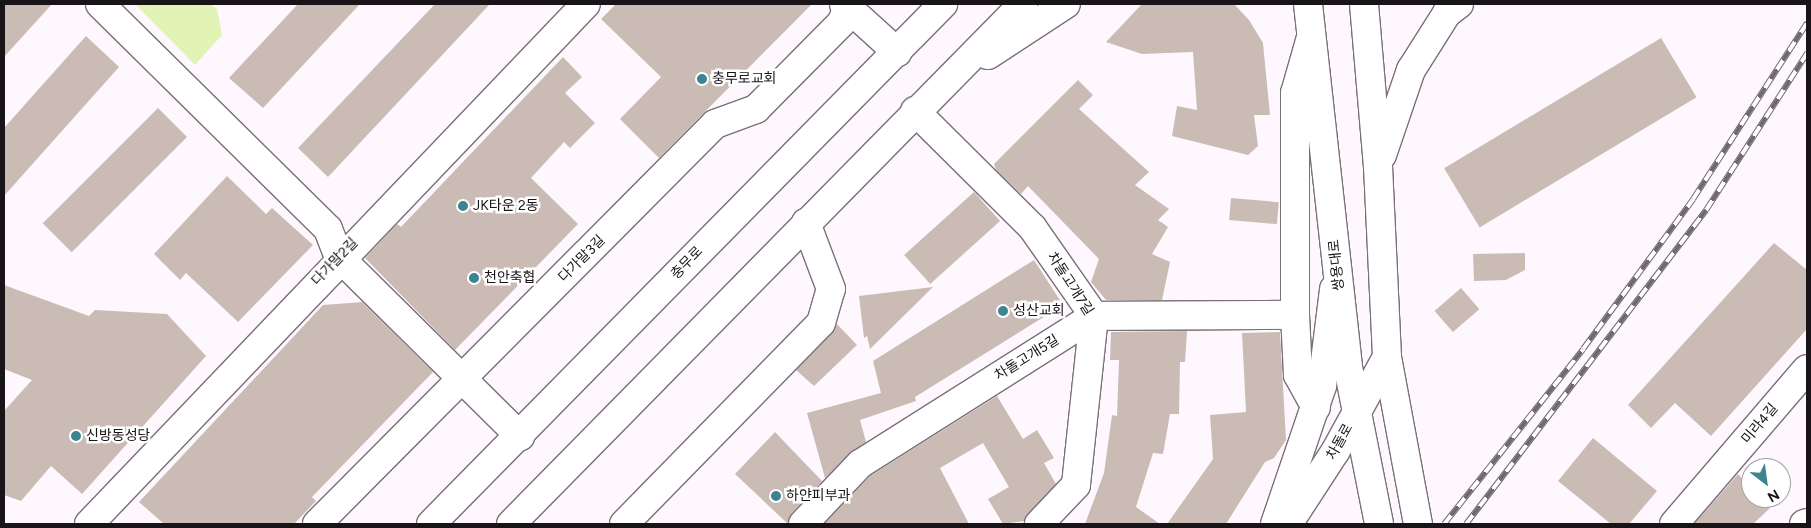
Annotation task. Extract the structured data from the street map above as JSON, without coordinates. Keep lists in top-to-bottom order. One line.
{"streets":{"street":["다가말3길","다가말2길","충무로","쌍용대로","차돌고개7길","차돌고개5길","미라4길","차돌로"]},"crossings":[["쌍용대로","차돌로"],["차돌고개7길","차돌고개5길"]],"places":["충무로교회","JK타운 2동","천안축협","성산교회","신방동성당","하얀피부과"],"north":"bottom right"}
